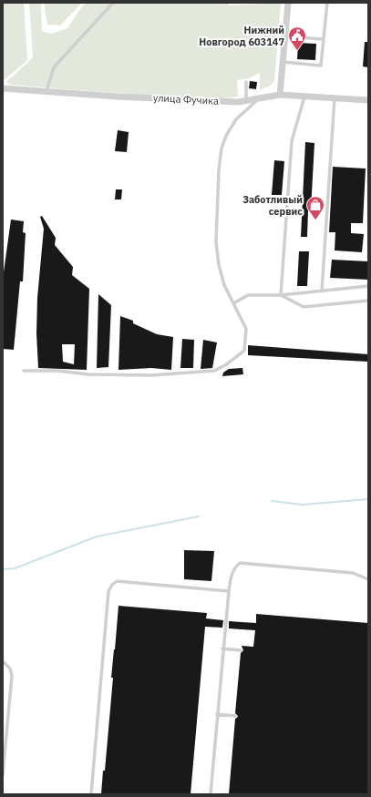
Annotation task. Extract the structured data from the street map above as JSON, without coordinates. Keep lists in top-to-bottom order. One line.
{"streets":{"street":["улица Фучика"]},"places":{"public building":["Нижний Новгород 603147"],"shop":["Заботливый сервис"]}}
